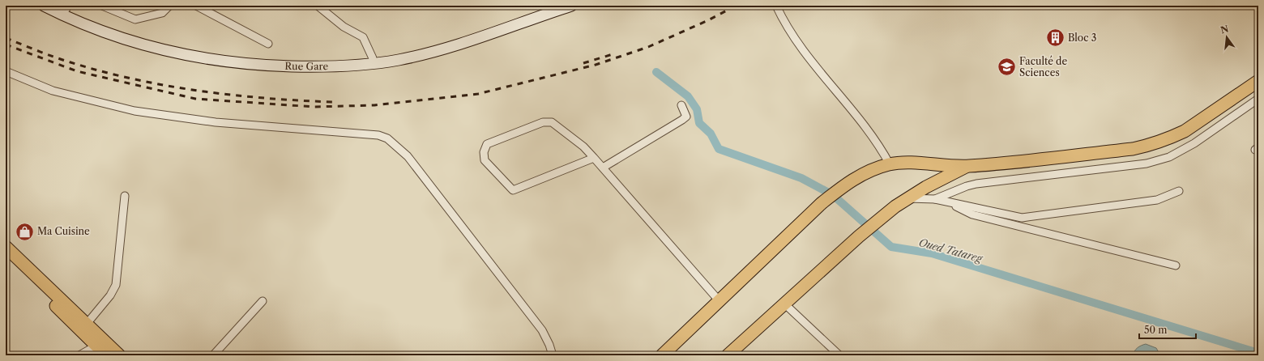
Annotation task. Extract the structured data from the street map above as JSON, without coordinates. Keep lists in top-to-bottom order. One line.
{"streets":{"main road":["Rue Gare"]},"water":["Oued Tatareg"],"places":{"building":["Bloc 3"],"school or university":["Faculté de Sciences"],"shop":["Ma Cuisine"]},"scale_bar":"50 m","north":"top"}
